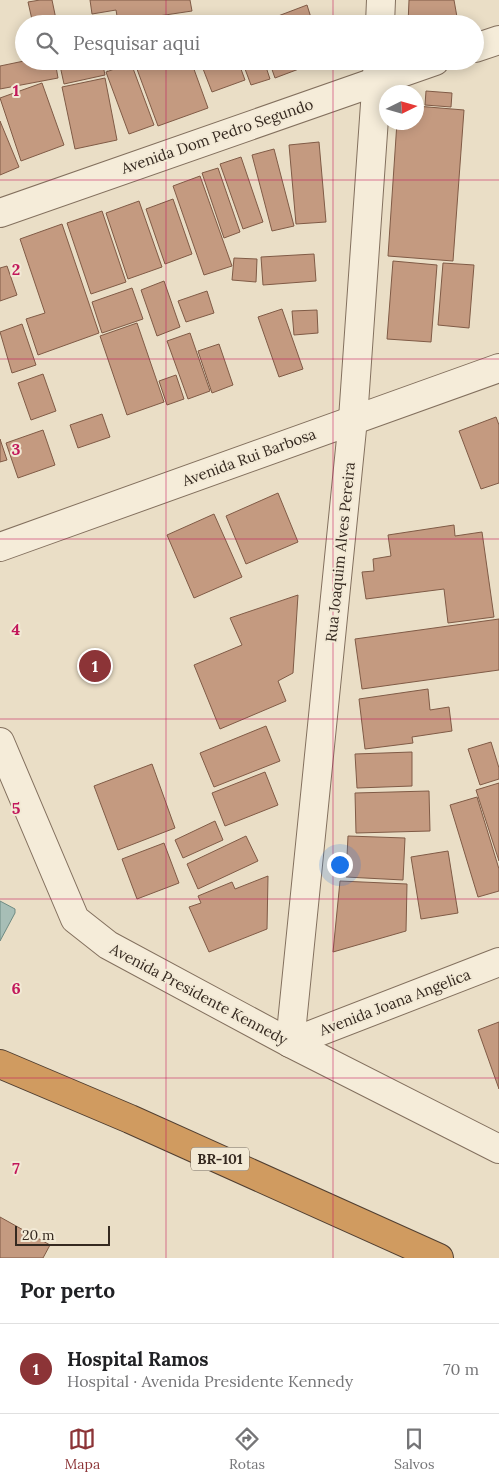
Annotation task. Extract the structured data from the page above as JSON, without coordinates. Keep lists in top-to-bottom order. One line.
{"streets":{"highway":["BR-101"],"street":["Avenida Dom Pedro Segundo","Avenida Rui Barbosa","Rua Joaquim Alves Pereira","Avenida Presidente Kennedy","Avenida Joana Angelica"]},"crossings":[["Avenida Dom Pedro Segundo","Rua Joaquim Alves Pereira"],["Avenida Rui Barbosa","Rua Joaquim Alves Pereira"],["Rua Joaquim Alves Pereira","Avenida Presidente Kennedy"],["Rua Joaquim Alves Pereira","Avenida Joana Angelica"],["Avenida Presidente Kennedy","Avenida Joana Angelica"]],"scale_bar":"20 m","north":"right","page":{"search":"Pesquisar aqui","pins":"1","scale":"20 m","heading":"Por perto","list":[{"mark":"1","name":"Hospital Ramos","note":"Hospital · Avenida Presidente Kennedy","value":"70 m"}],"nav":["Mapa","Rotas","Salvos"]},"grid":{"rows":["1","2","3","4","5","6","7"]}}
